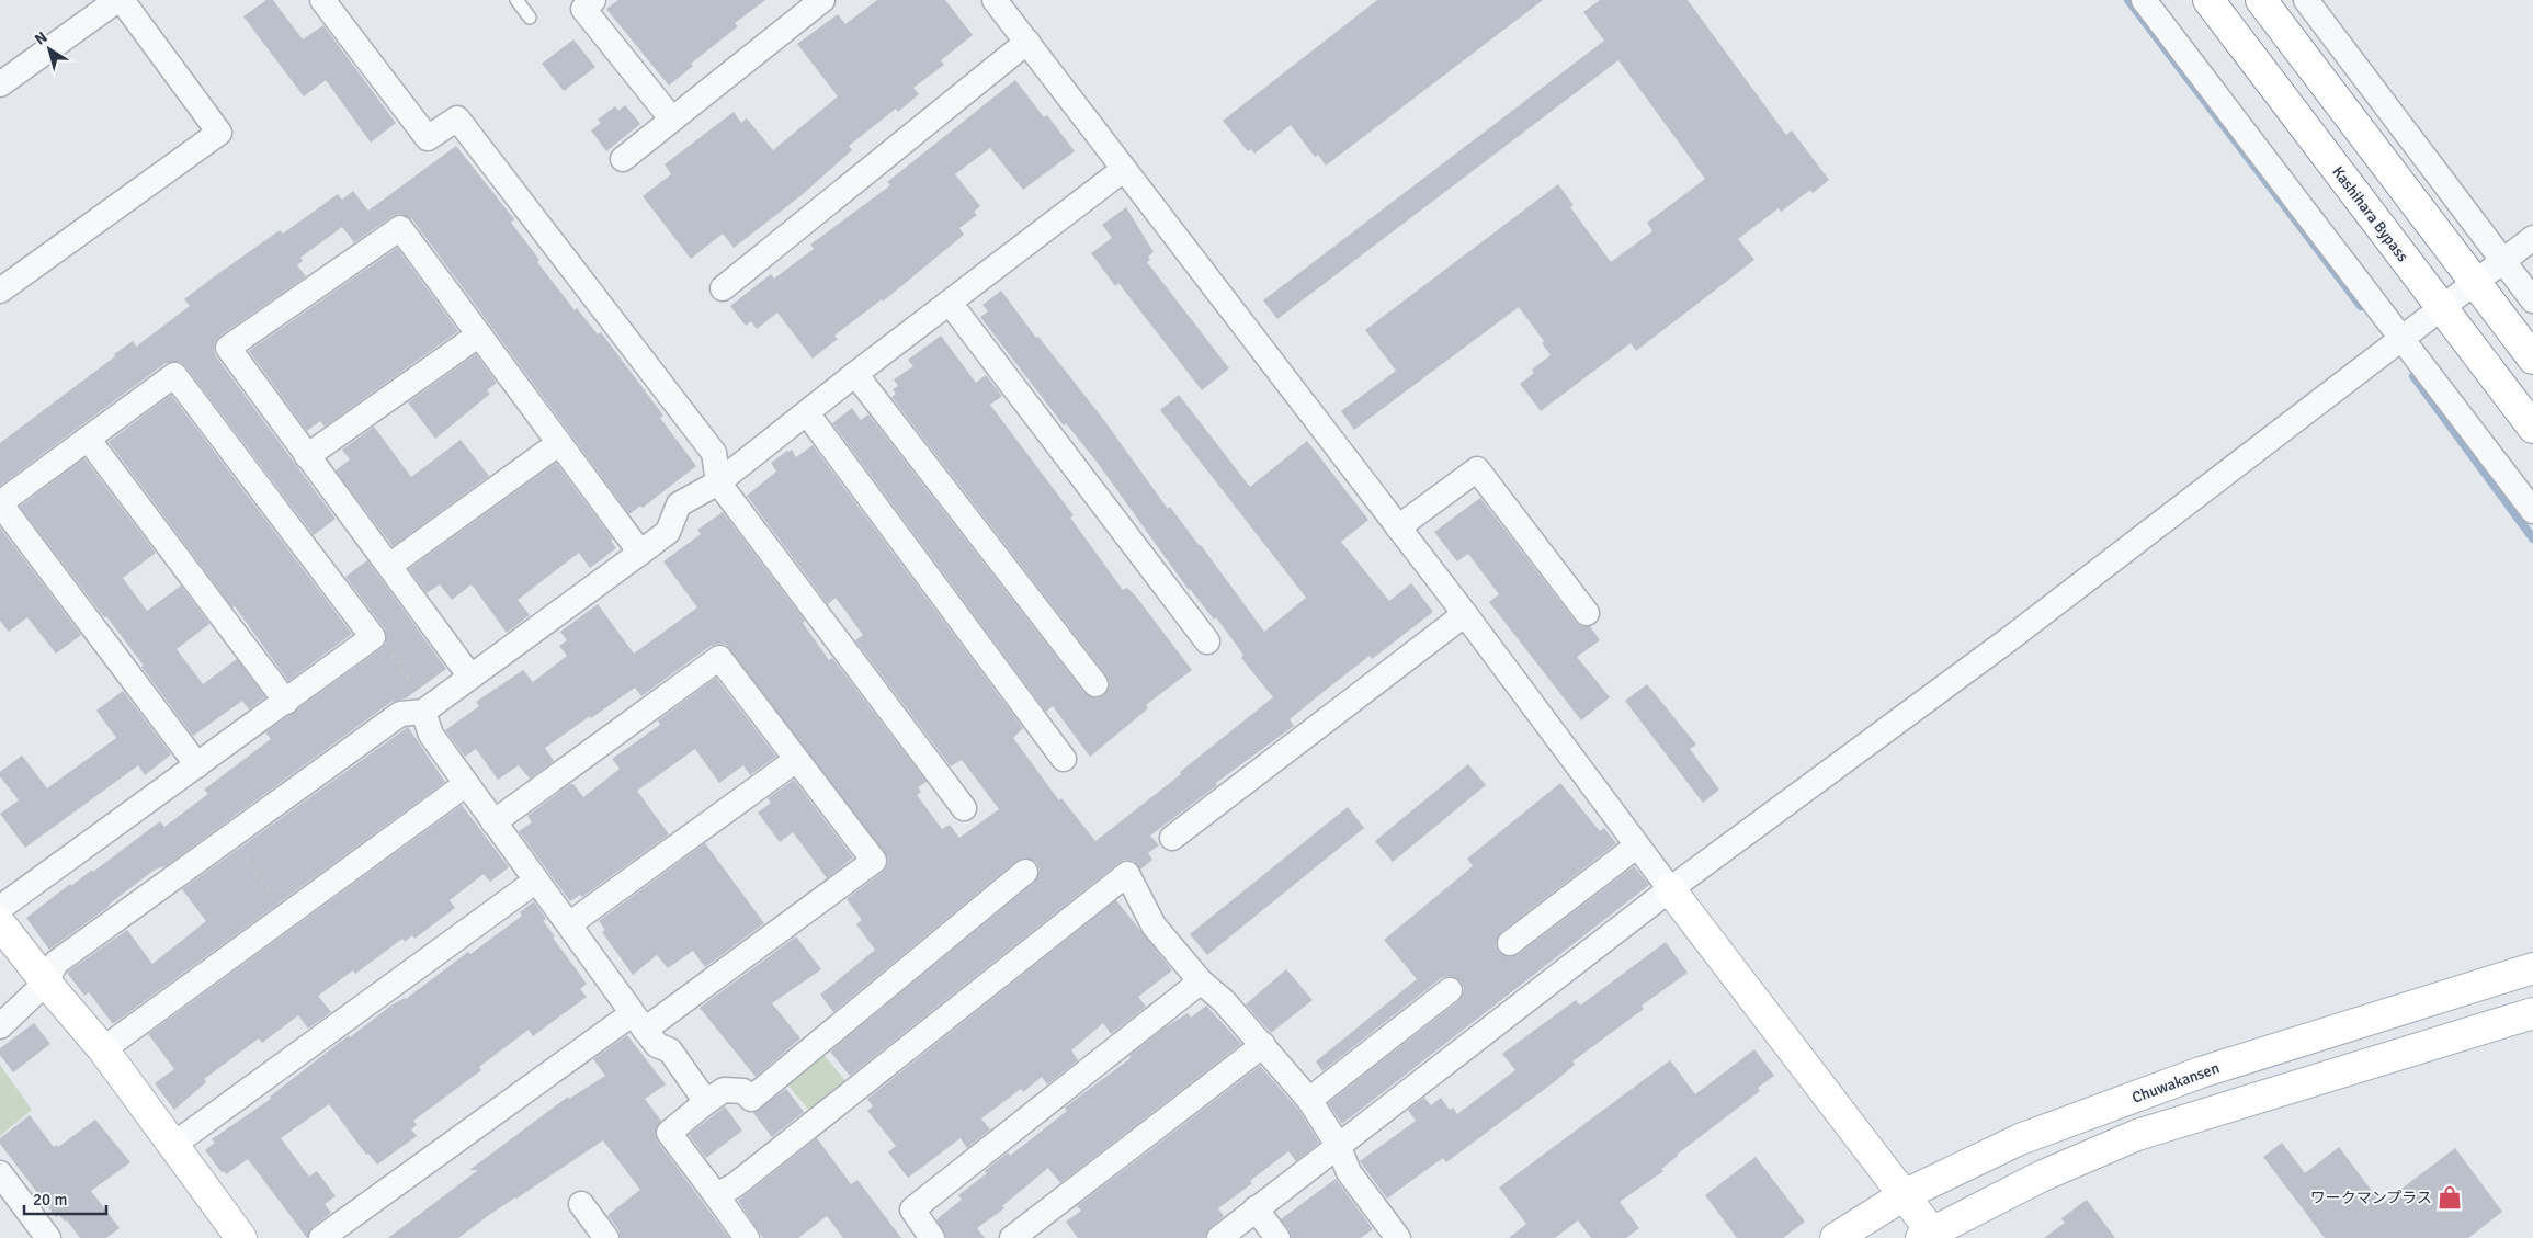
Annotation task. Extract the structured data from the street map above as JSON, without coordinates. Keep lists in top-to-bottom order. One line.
{"streets":{"main road":["Kashihara Bypass","Chuwakansen"]},"places":{"shop":["ワークマンプラス"]},"scale_bar":"20 m","north":"top left"}
